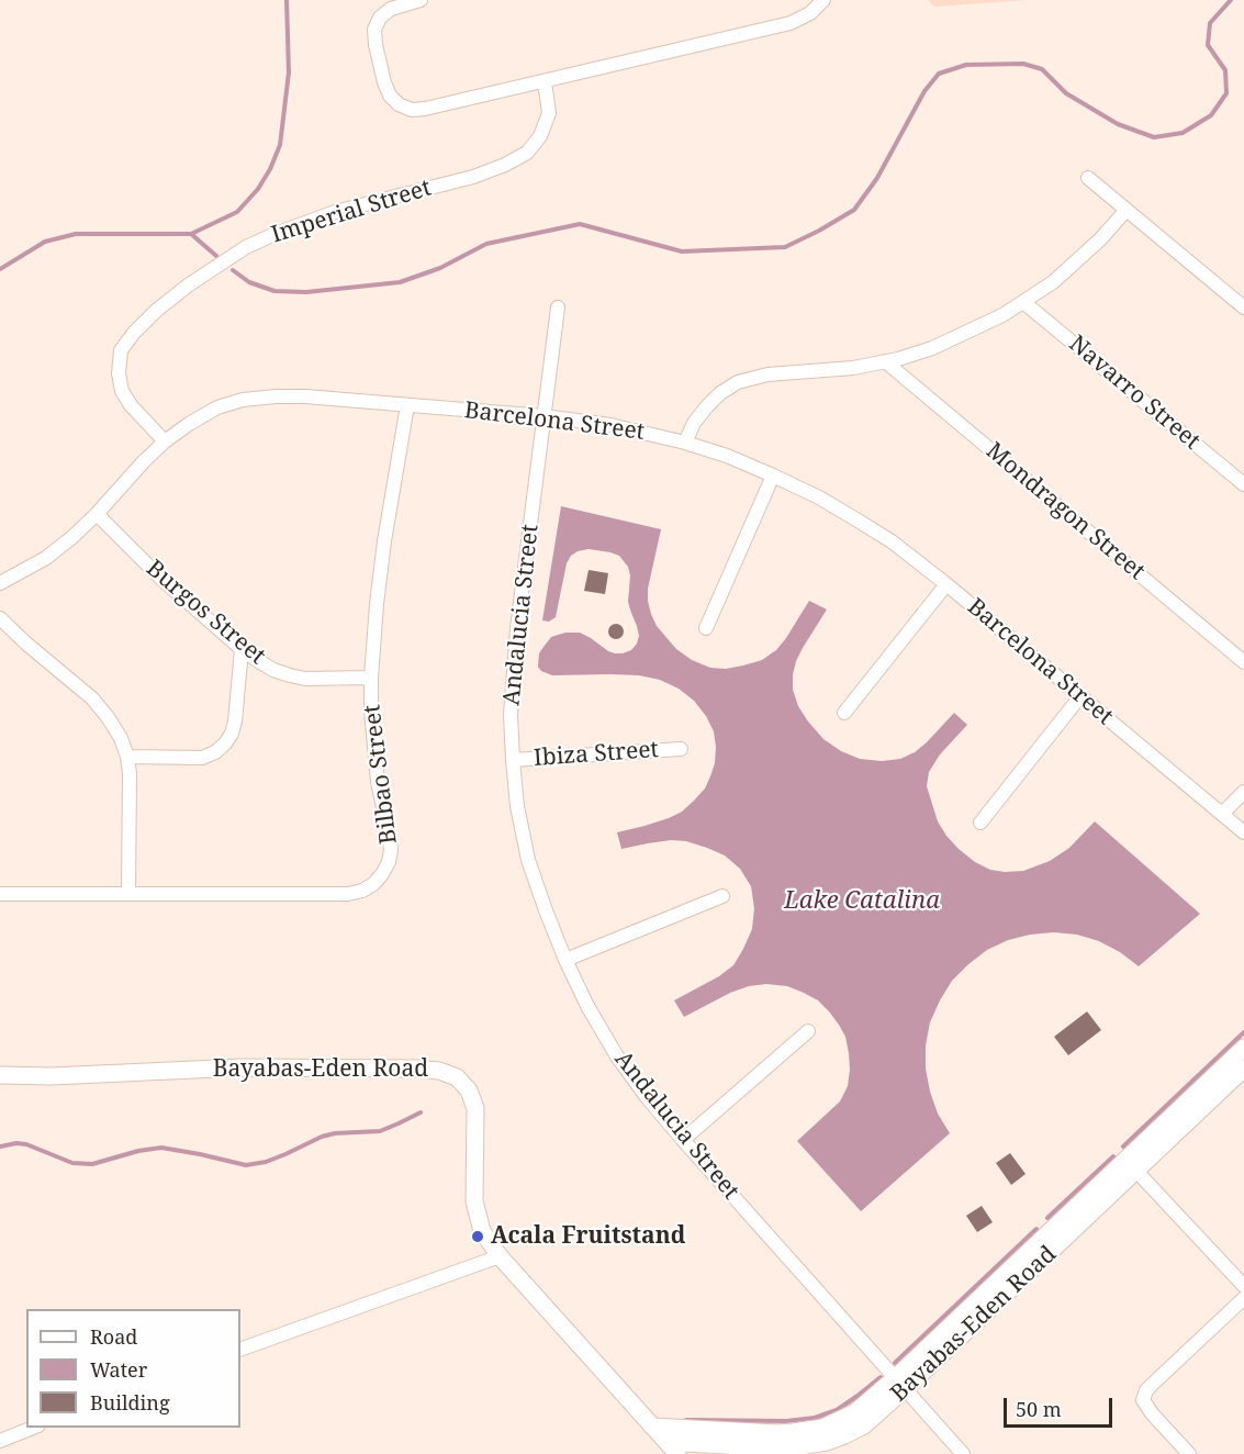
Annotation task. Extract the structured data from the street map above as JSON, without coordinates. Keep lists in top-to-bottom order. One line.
{"streets":{"street":["Imperial Street","Navarro Street","Barcelona Street","Mondragon Street","Burgos Street","Andalucia Street","Ibiza Street","Bilbao Street","Bayabas-Eden Road"]},"crossings":[["Imperial Street","Barcelona Street"],["Barcelona Street","Burgos Street"],["Barcelona Street","Andalucia Street"],["Barcelona Street","Bilbao Street"],["Burgos Street","Bilbao Street"],["Andalucia Street","Ibiza Street"],["Andalucia Street","Bayabas-Eden Road"]],"water":["Lake Catalina"],"places":["Acala Fruitstand"],"legend":["Road","Water","Building"],"scale_bar":"50 m"}
